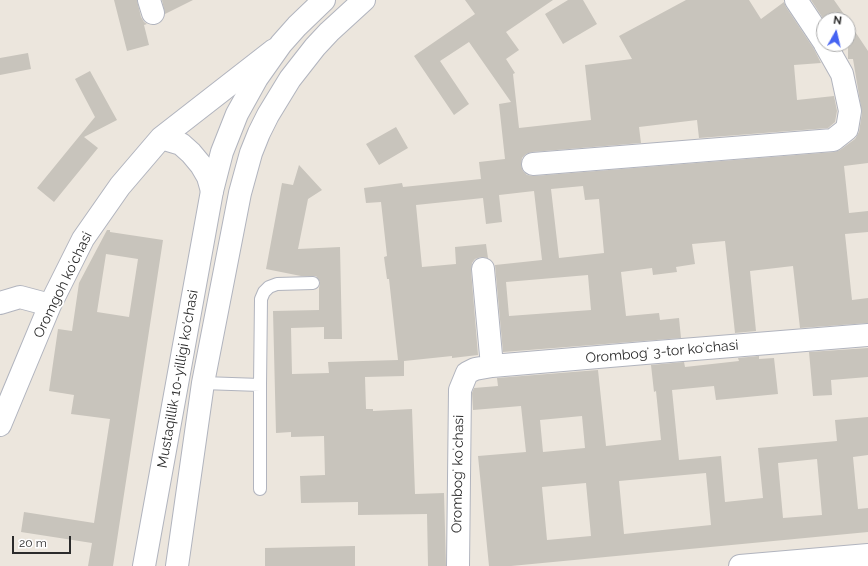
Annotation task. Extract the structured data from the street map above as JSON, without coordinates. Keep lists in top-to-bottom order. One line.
{"streets":{"street":["Oromgoh koʻchasi","Orombogʻ 3-tor koʻchasi","Mustaqillik 10-yilligi ko'chasi","Orombogʻ koʻchasi"]},"crossings":[["Oromgoh koʻchasi","Mustaqillik 10-yilligi ko'chasi"],["Orombogʻ 3-tor koʻchasi","Orombogʻ koʻchasi"]],"scale_bar":"20 m","north":"top"}
